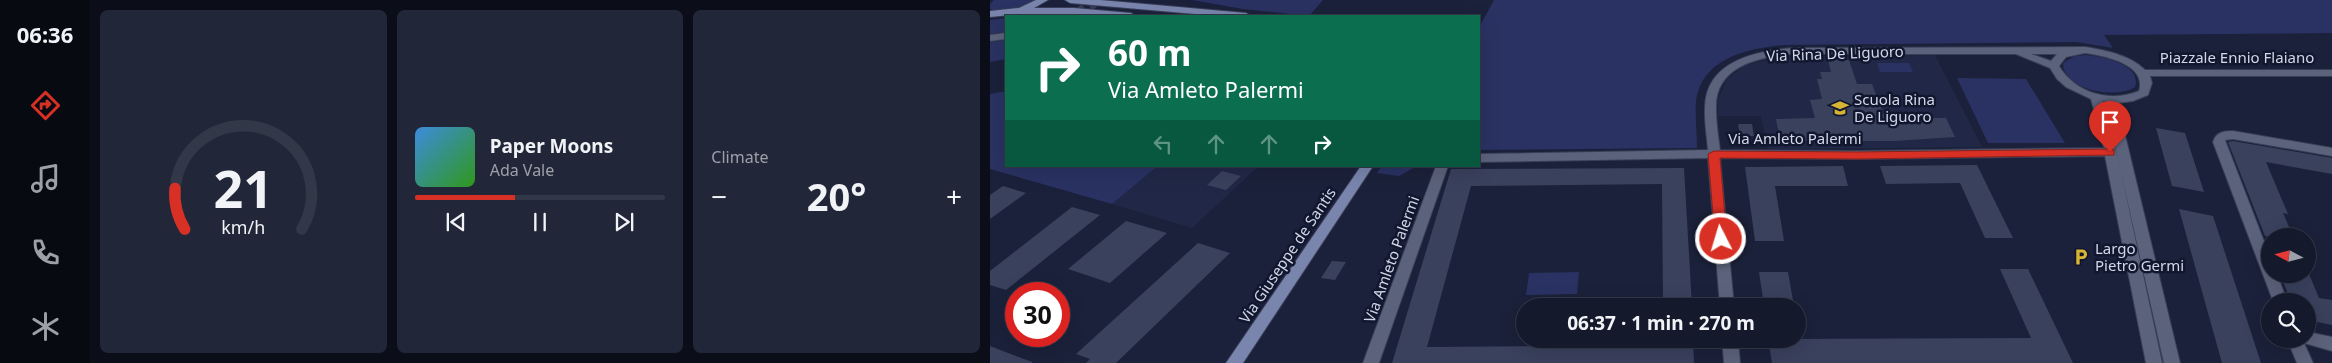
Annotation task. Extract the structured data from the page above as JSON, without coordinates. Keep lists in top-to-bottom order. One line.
{"streets":{"main road":["Via Giuseppe de Santis"],"street":["Via Rina De Liguoro","Piazzale Ennio Flaiano","Via Amleto Palermi"]},"crossings":[["Via Rina De Liguoro","Piazzale Ennio Flaiano"],["Via Rina De Liguoro","Via Amleto Palermi"]],"places":{"school or university":["Scuola Rina De Liguoro"],"parking":["Largo Pietro Germi"]},"north":"left","page":{"tabs":"06:36","tile":"Climate","turn":["60 m","Via Amleto Palermi"],"song":["Paper Moons","Ada Vale"],"heat":["−","20°","+"],"limit":"30","trip":"06:37 · 1 min · 270 m","gauge":["21","km/h"]}}
